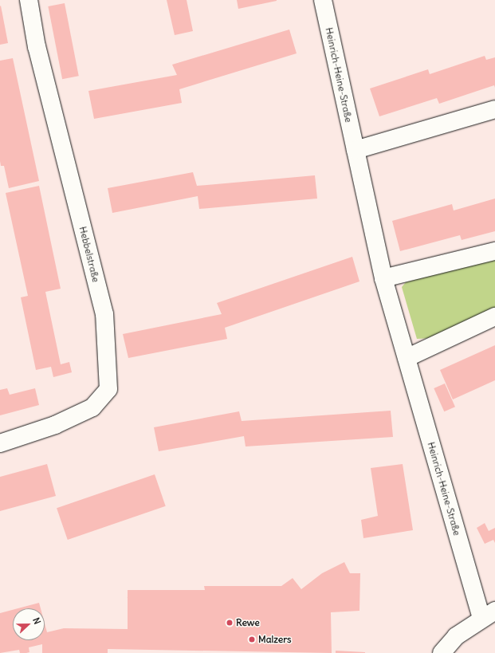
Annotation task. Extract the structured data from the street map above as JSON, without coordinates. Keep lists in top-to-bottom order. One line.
{"streets":{"street":["Heinrich-Heine-Straße","Hebbelstraße"]},"places":["Rewe","Malzers"],"north":"right"}
